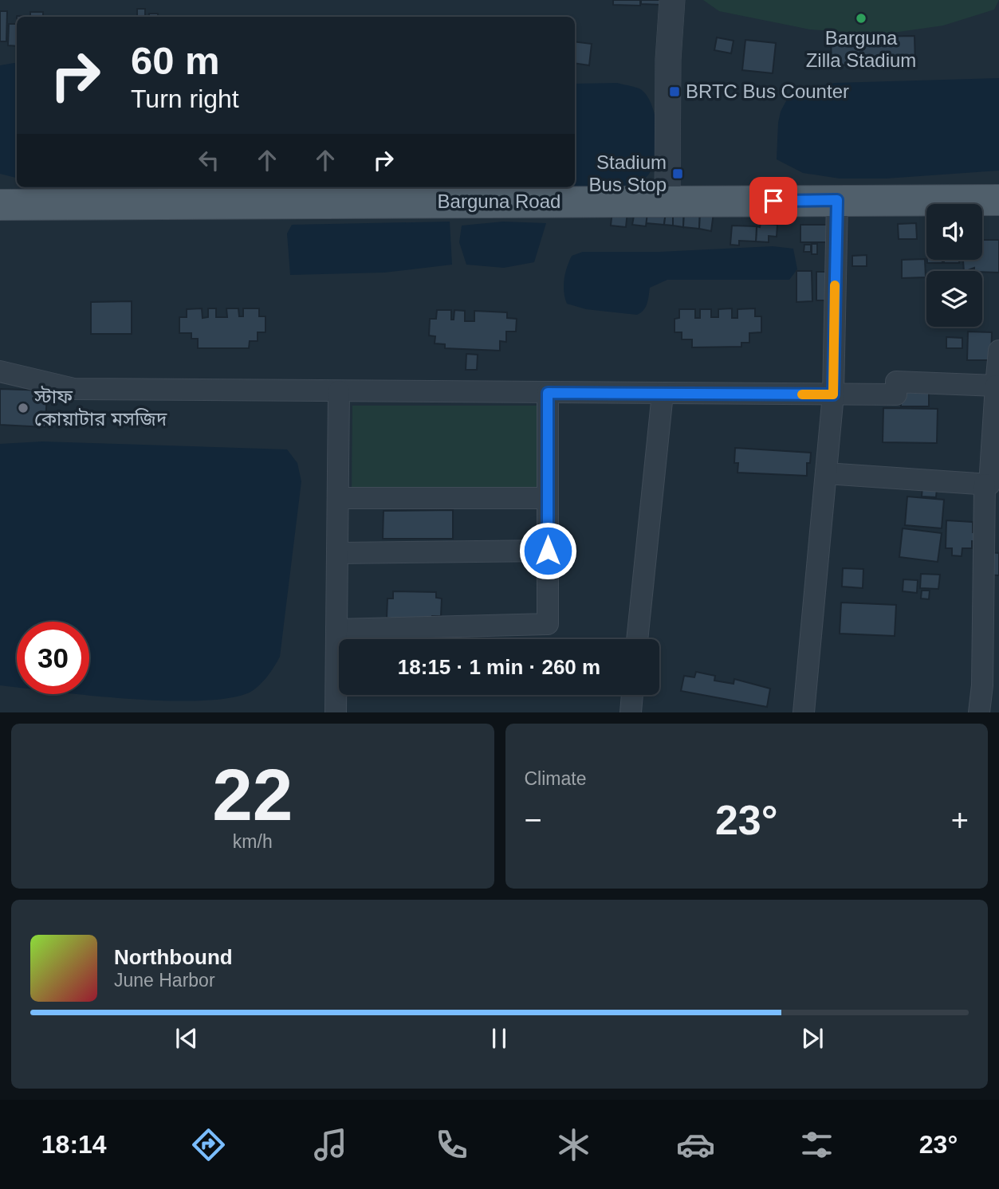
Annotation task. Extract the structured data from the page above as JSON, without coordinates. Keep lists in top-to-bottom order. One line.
{"streets":{"main road":["Barguna Road"]},"places":{"other":["Barguna Zilla Stadium","স্টাফ কোয়াটার মসজিদ"],"transit":["BRTC Bus Counter","Stadium Bus Stop"]},"page":{"turn":["60 m","Turn right"],"limit":"30","trip":"18:15 · 1 min · 260 m","tile":[["22","km/h"],"Climate"],"heat":["−","23°","+"],"song":["Northbound","June Harbor"],"tabs":["18:14","23°"]}}
